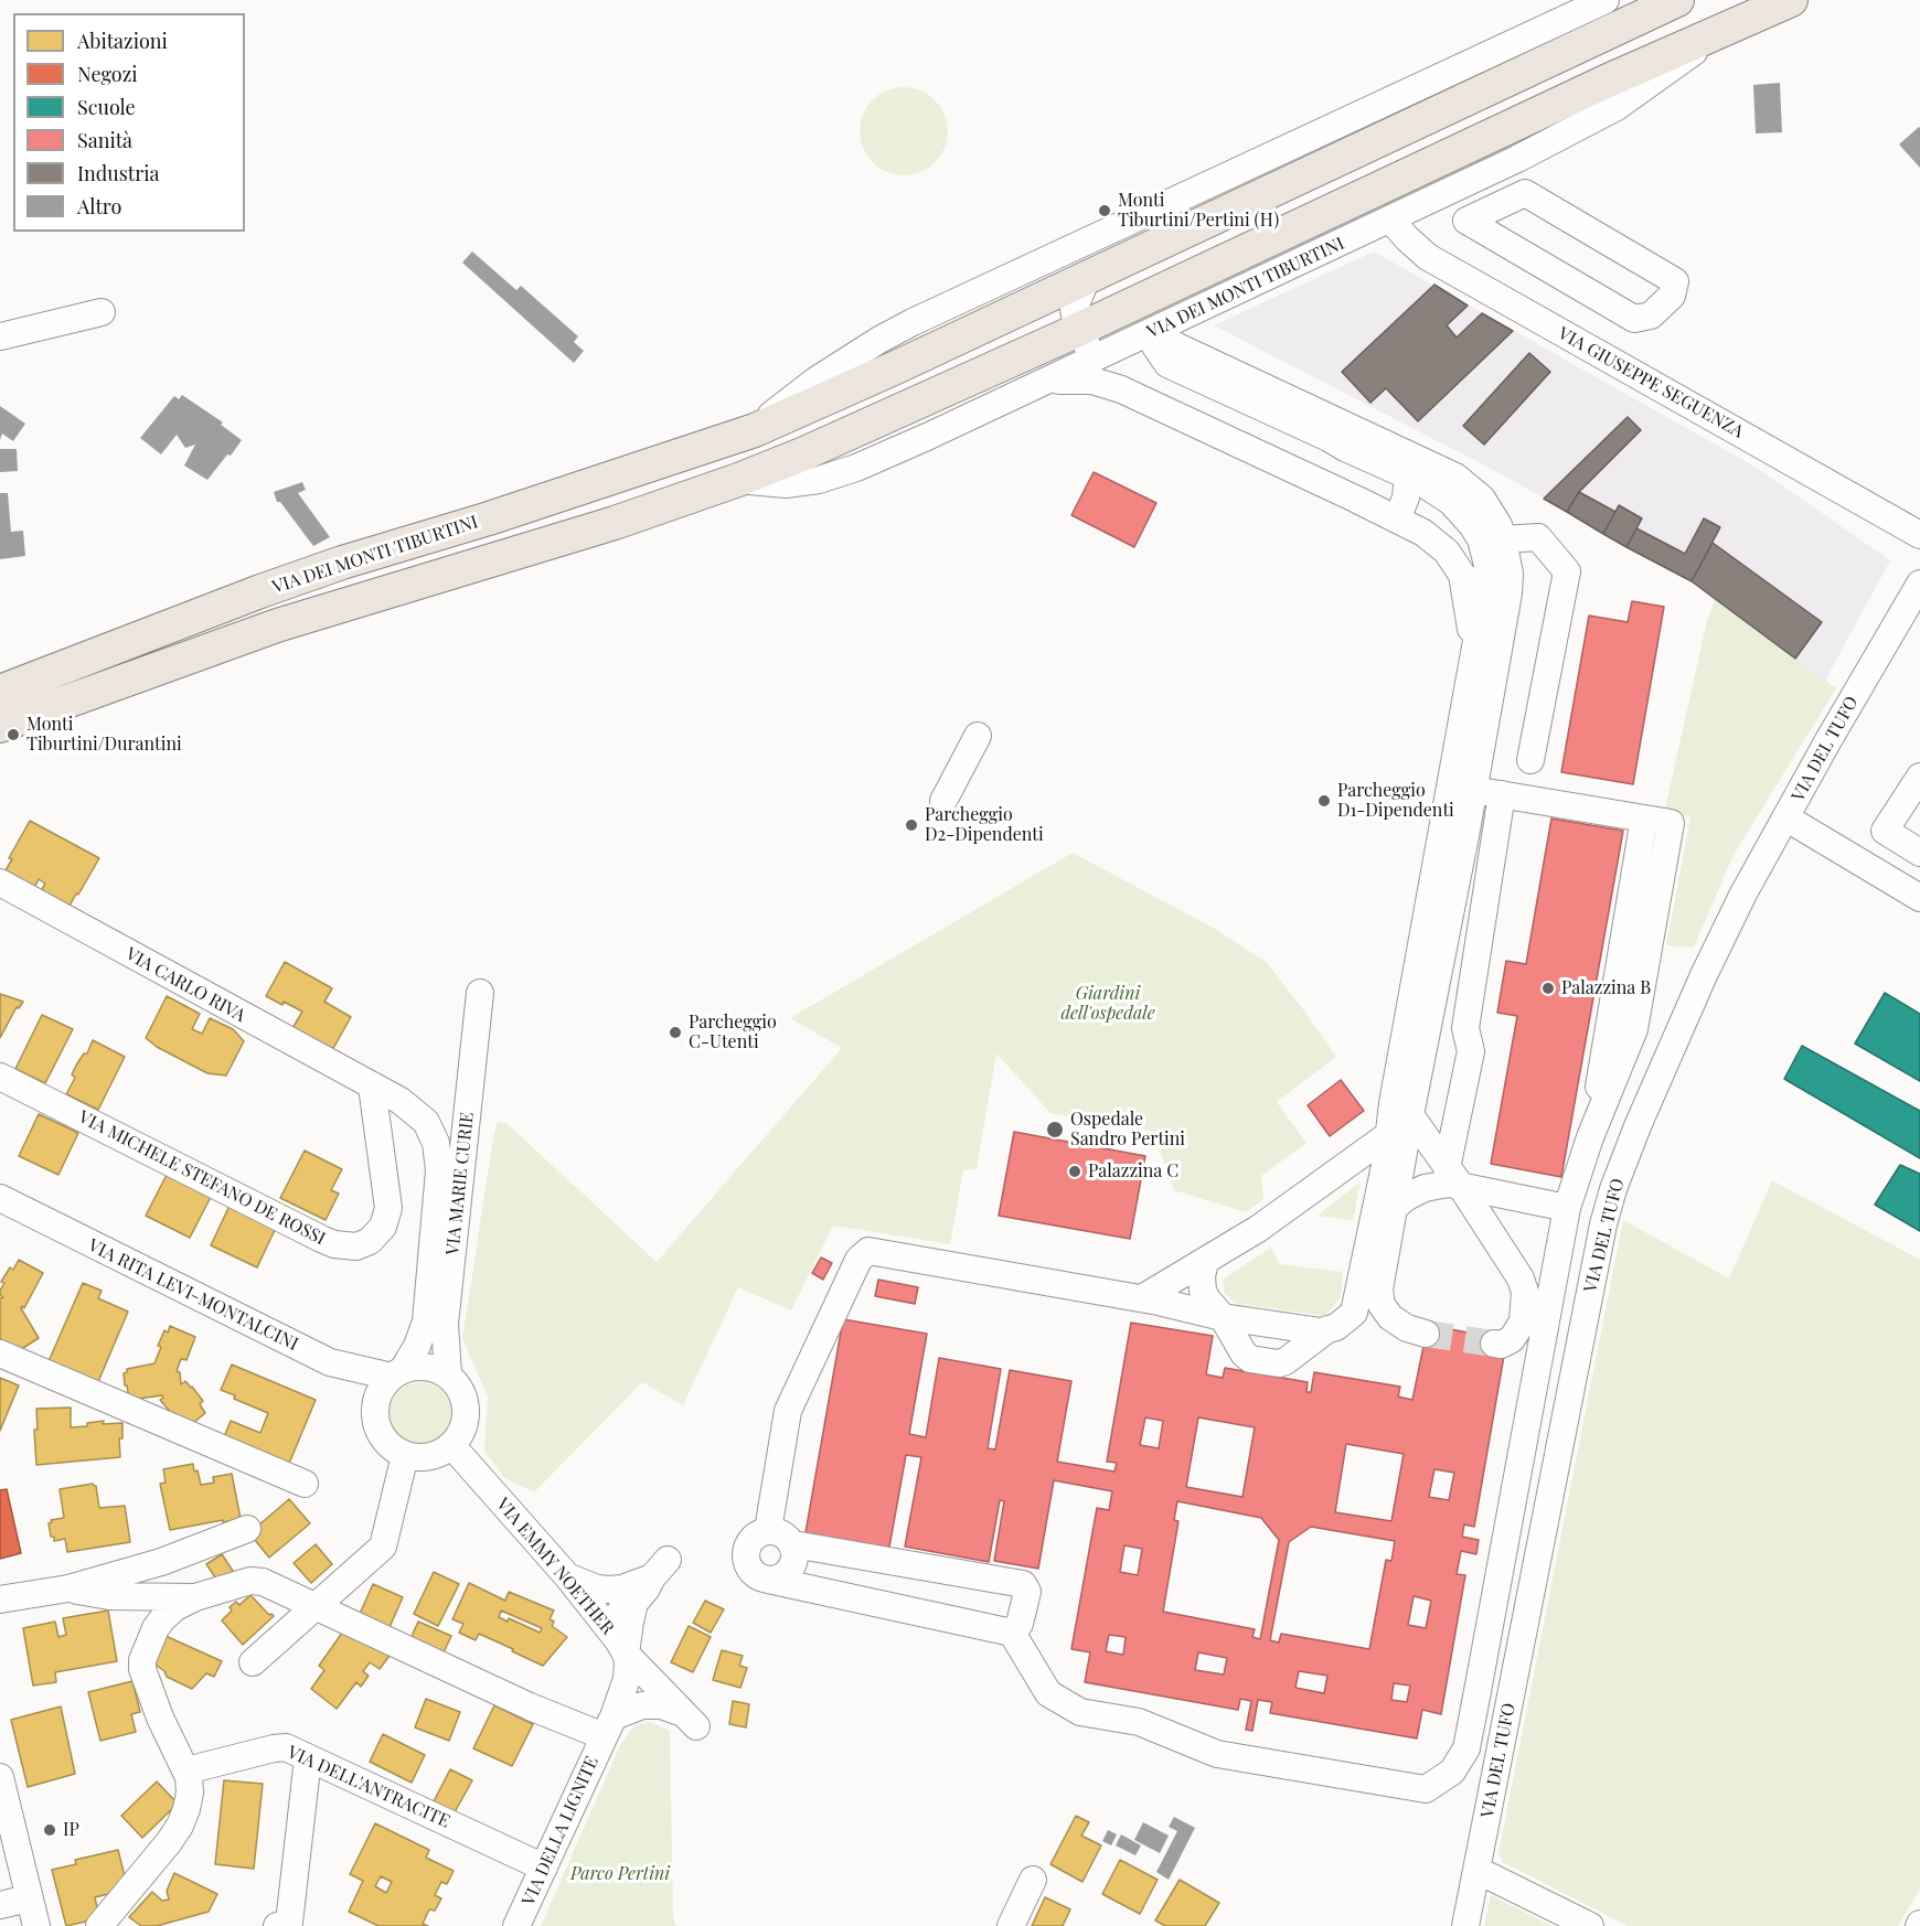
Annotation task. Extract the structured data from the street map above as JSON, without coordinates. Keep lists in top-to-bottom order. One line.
{"streets":{"main road":["VIA DEI MONTI TIBURTINI"],"street":["VIA GIUSEPPE SEGUENZA","VIA DEL TUFO","VIA CARLO RIVA","VIA MICHELE STEFANO DE ROSSI","VIA MARIE CURIE","VIA RITA LEVI-MONTALCINI","VIA EMMY NOETHER","VIA DELL'ANTRACITE","VIA DELLA LIGNITE"]},"crossings":[["VIA DEI MONTI TIBURTINI","VIA GIUSEPPE SEGUENZA"],["VIA CARLO RIVA","VIA MICHELE STEFANO DE ROSSI"],["VIA CARLO RIVA","VIA MARIE CURIE"],["VIA CARLO RIVA","VIA RITA LEVI-MONTALCINI"],["VIA CARLO RIVA","VIA EMMY NOETHER"],["VIA MARIE CURIE","VIA RITA LEVI-MONTALCINI"],["VIA MARIE CURIE","VIA EMMY NOETHER"],["VIA RITA LEVI-MONTALCINI","VIA EMMY NOETHER"],["VIA EMMY NOETHER","VIA DELLA LIGNITE"],["VIA DELL'ANTRACITE","VIA DELLA LIGNITE"]],"parks":["Giardini dell'ospedale","Parco Pertini"],"places":["Monti Tiburtini/Pertini (H)","Monti Tiburtini/Durantini","Parcheggio D1-Dipendenti","Parcheggio D2-Dipendenti","Palazzina B","Parcheggio C-Utenti","Ospedale Sandro Pertini","Palazzina C","IP"],"legend":["Abitazioni","Negozi","Scuole","Sanità","Industria","Altro"]}
